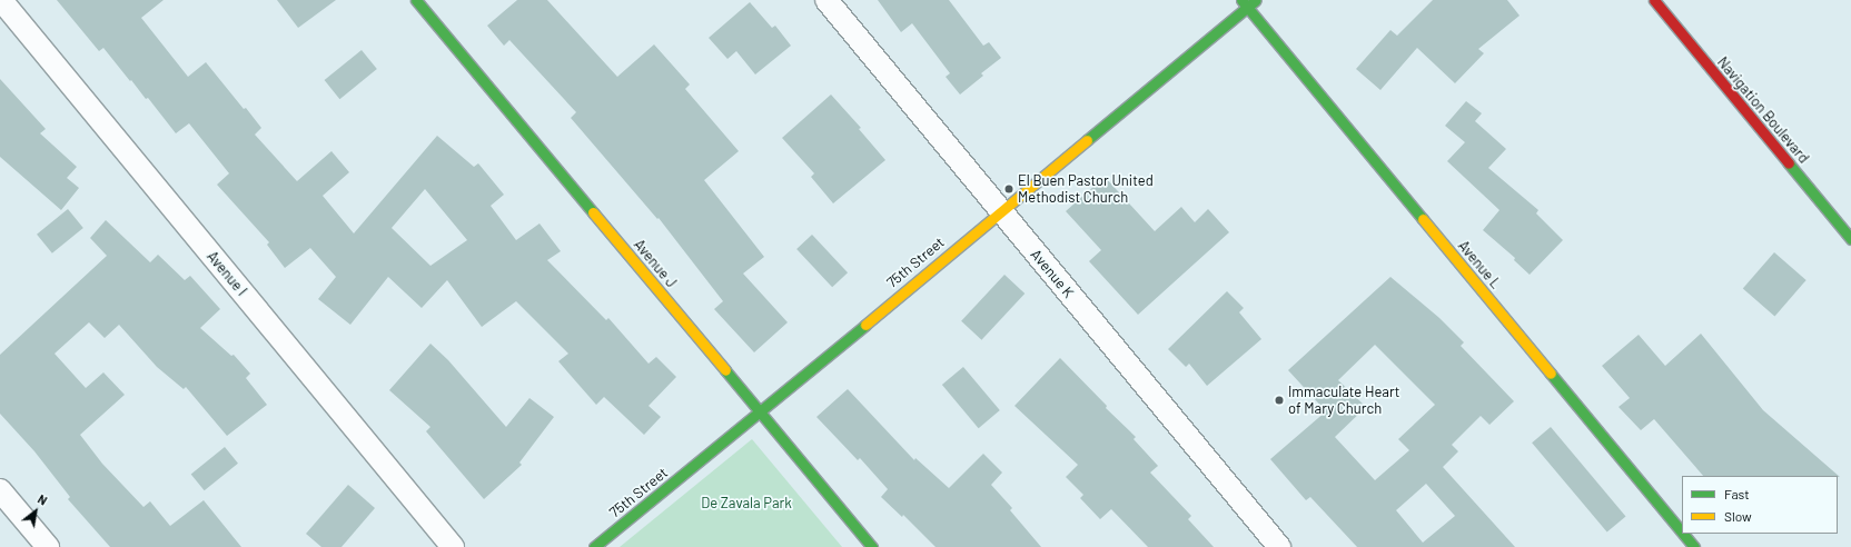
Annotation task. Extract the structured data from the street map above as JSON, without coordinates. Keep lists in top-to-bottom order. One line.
{"streets":{"street":["Navigation Boulevard","75th Street","Avenue J","Avenue L","Avenue I","Avenue K"]},"crossings":[["75th Street","Avenue J"],["75th Street","Avenue L"],["75th Street","Avenue K"]],"parks":["De Zavala Park"],"places":["El Buen Pastor United Methodist Church","Immaculate Heart of Mary Church"],"legend":["Fast","Slow"],"north":"top right"}
